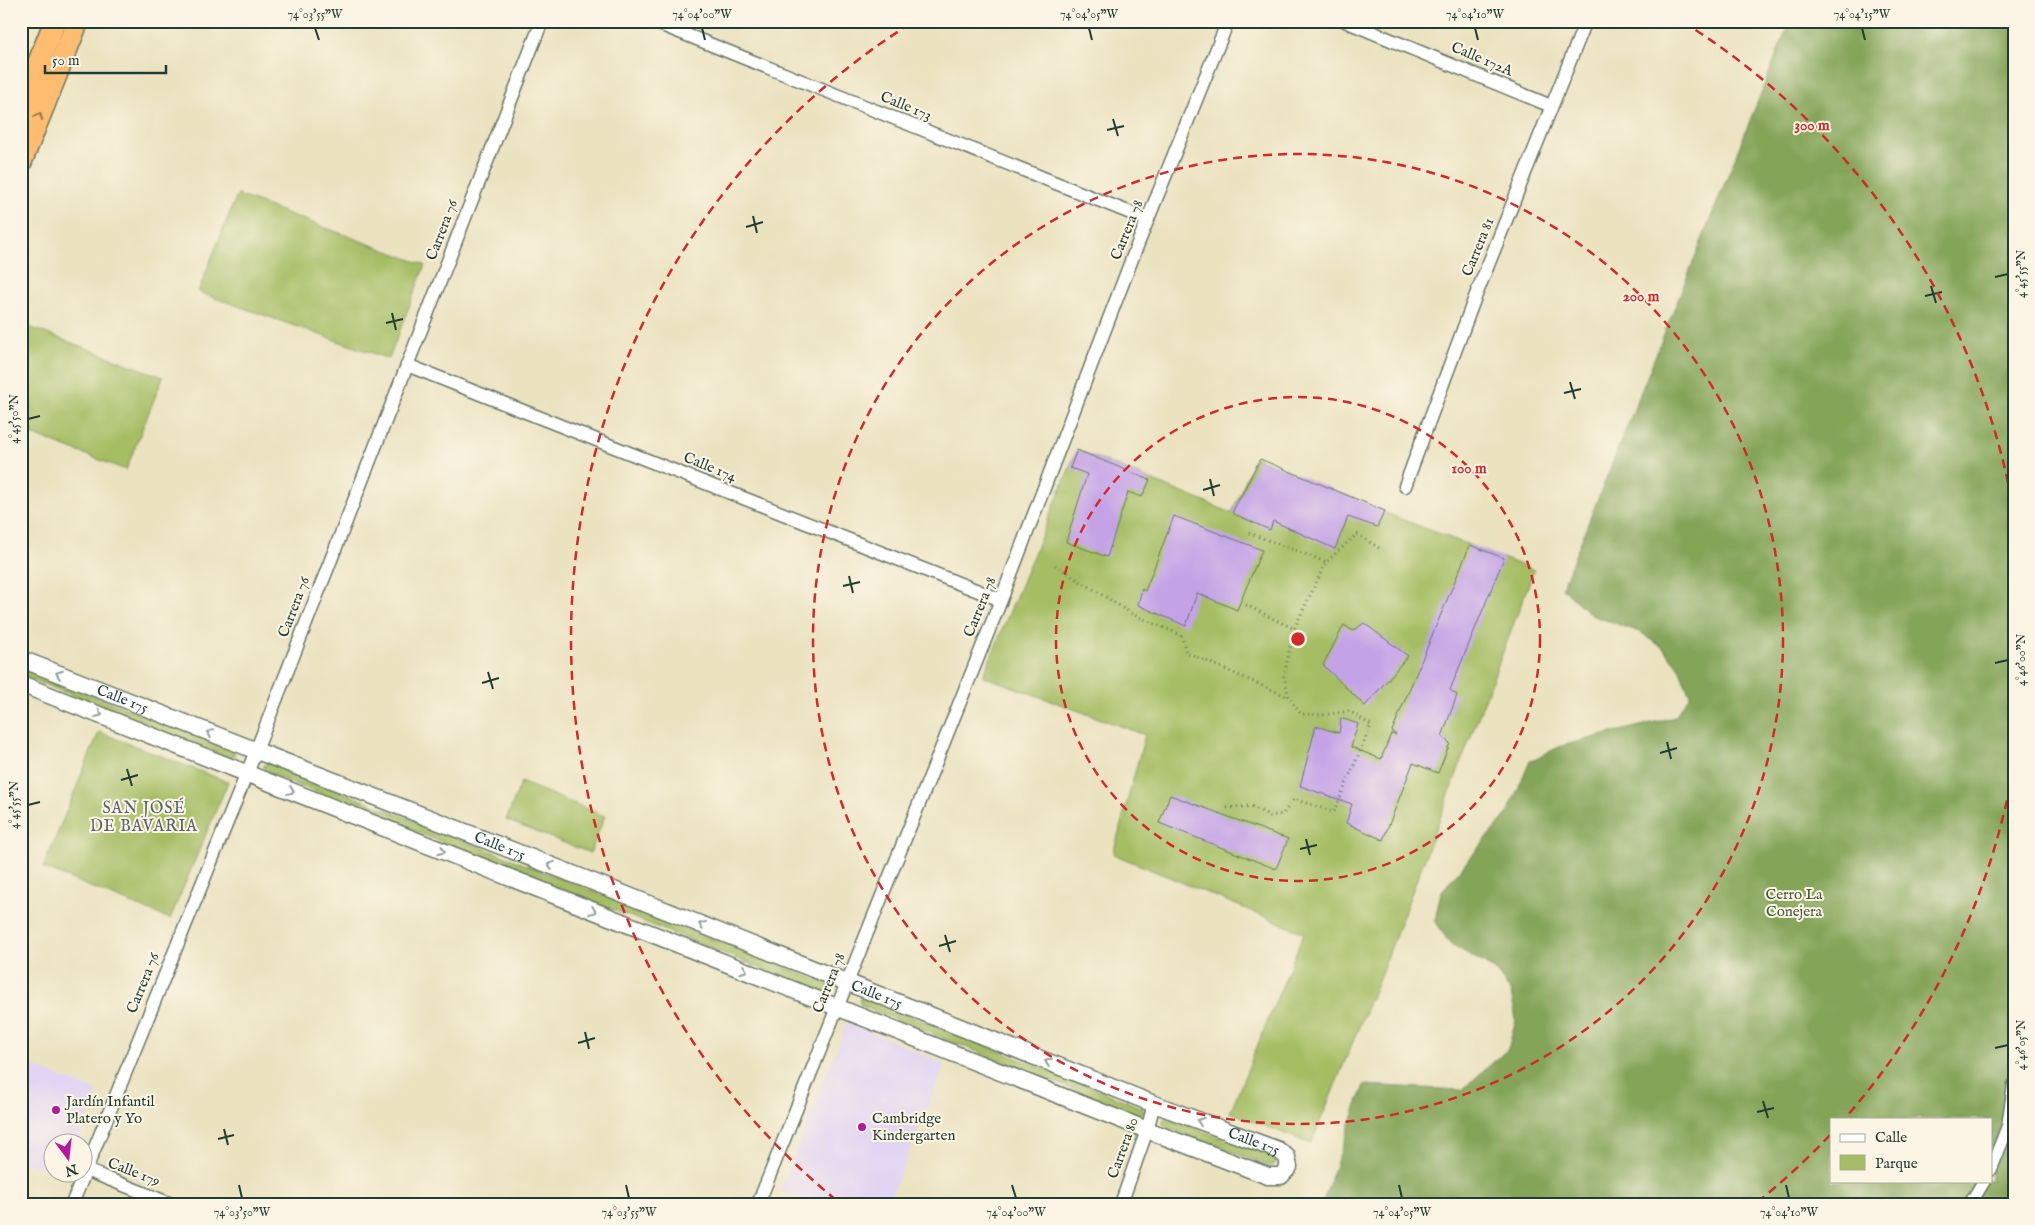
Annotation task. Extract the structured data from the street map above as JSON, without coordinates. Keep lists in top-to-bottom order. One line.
{"streets":{"street":["Calle 172A","Calle 173","Carrera 76","Carrera 78","Carrera 81","Calle 174","Calle 175","Carrera 80","Calle 179"]},"crossings":[["Calle 172A","Carrera 81"],["Calle 173","Carrera 78"],["Carrera 76","Calle 174"],["Carrera 76","Calle 175"],["Carrera 78","Calle 174"],["Carrera 78","Calle 175"],["Calle 175","Carrera 80"]],"districts":["SAN JOSÉ DE BAVARIA"],"parks":["Cerro La Conejera"],"places":["Jardín Infantil Platero y Yo","Cambridge Kindergarten"],"legend":["Calle","Parque"],"scale_bar":"50 m","north":"bottom","coordinates":["74°03'55\"W","74°04'00\"W","74°04'05\"W","74°04'10\"W","74°04'15\"W","4°45'55\"N","4°45'50\"N","4°46'00\"N","4°46'05\"N","74°03'50\"W"],"rings":["300 m","200 m","100 m"]}
